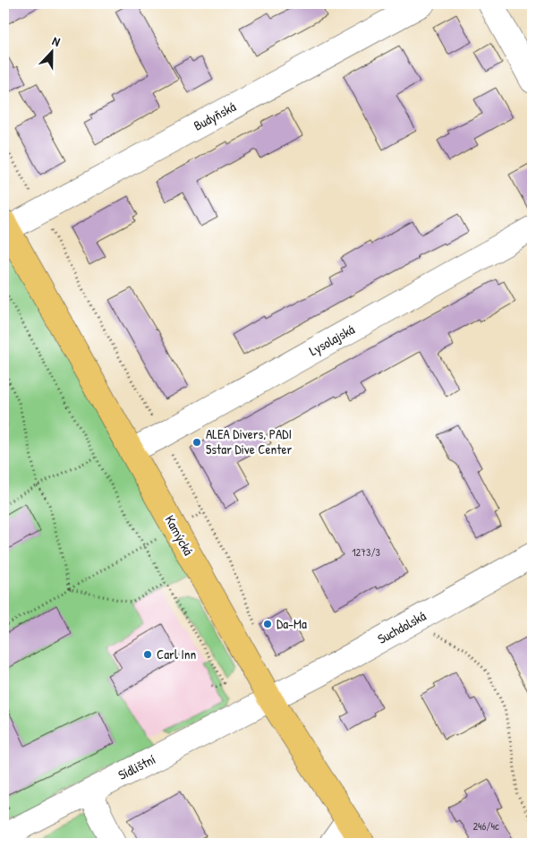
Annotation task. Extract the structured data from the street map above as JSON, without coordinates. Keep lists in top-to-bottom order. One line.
{"streets":{"main road":["Kamýcká"],"street":["Budyňská","Lysolajská","Suchdolská","Sídlištní"]},"crossings":[["Budyňská","Kamýcká"],["Lysolajská","Kamýcká"],["Kamýcká","Suchdolská"],["Kamýcká","Sídlištní"],["Suchdolská","Sídlištní"]],"places":["ALEA Divers, PADI 5star Dive Center","Da-Ma","Carl Inn"],"house_numbers":["1273/3","246/4c"],"north":"top"}
